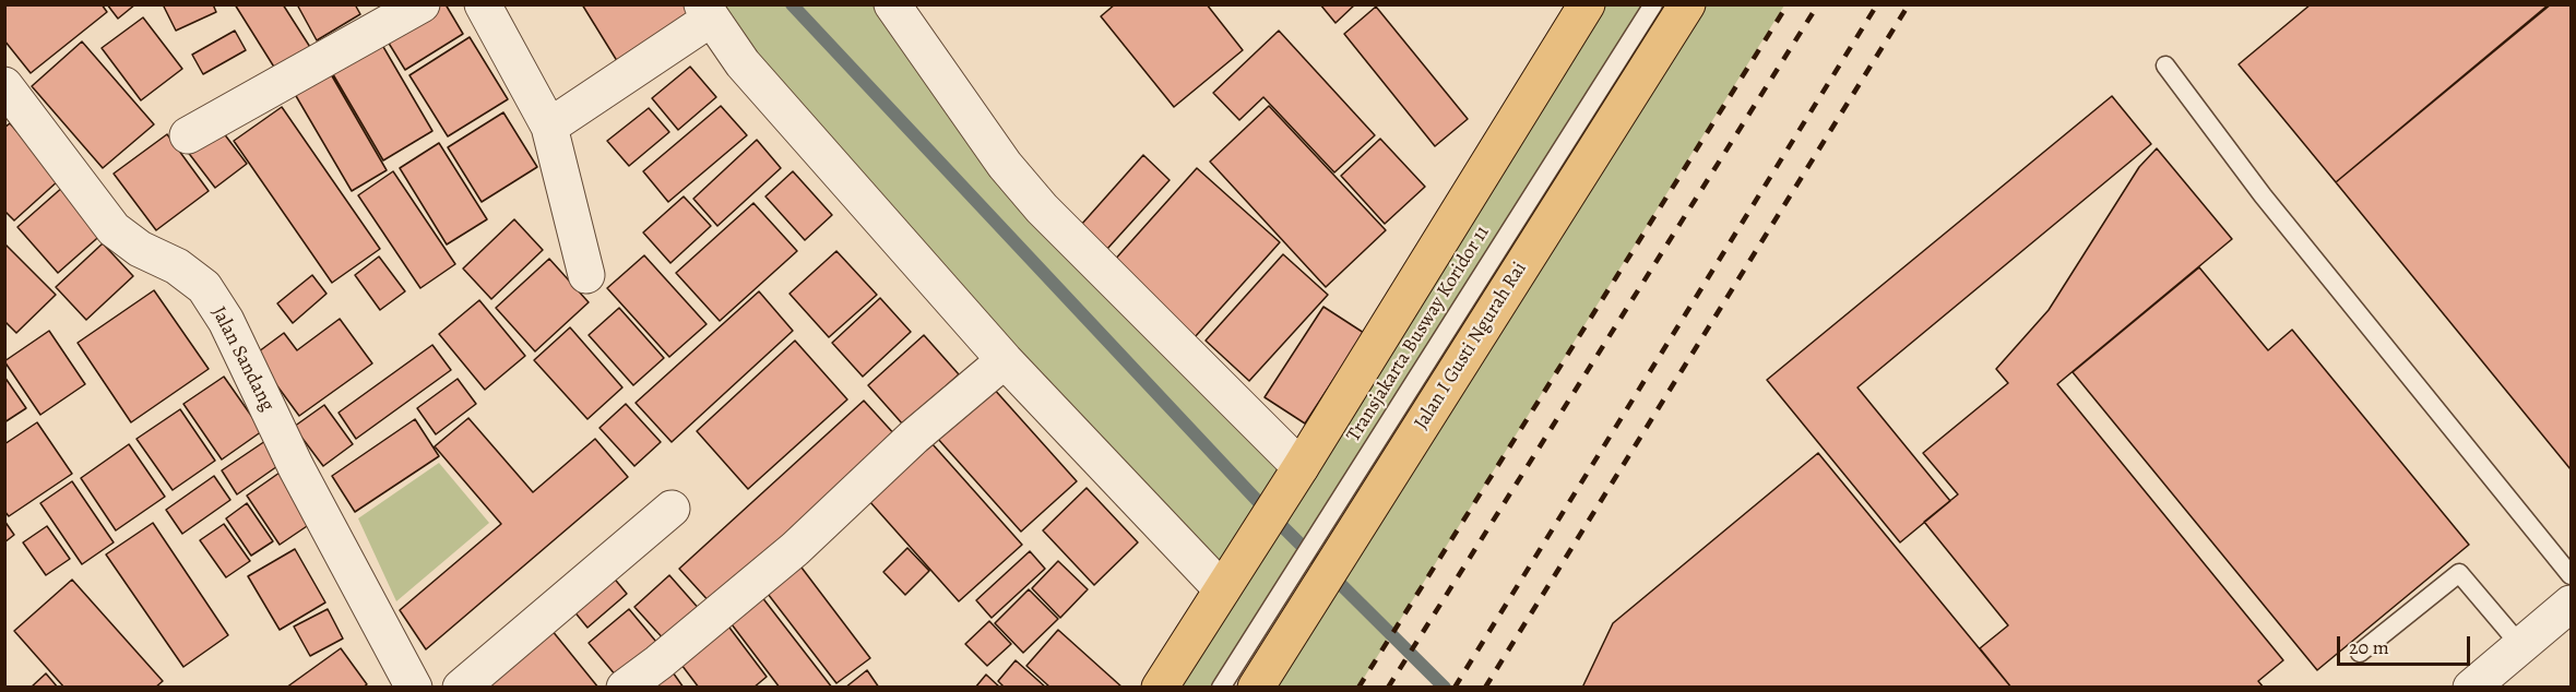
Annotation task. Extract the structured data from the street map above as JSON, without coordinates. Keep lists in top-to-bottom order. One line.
{"streets":{"main road":["Jalan I Gusti Ngurah Rai"],"street":["Jalan Sandang"],"lane":["Transjakarta Busway Koridor 11"]},"crossings":[["Transjakarta Busway Koridor 11","Jalan I Gusti Ngurah Rai"]],"scale_bar":"20 m"}
